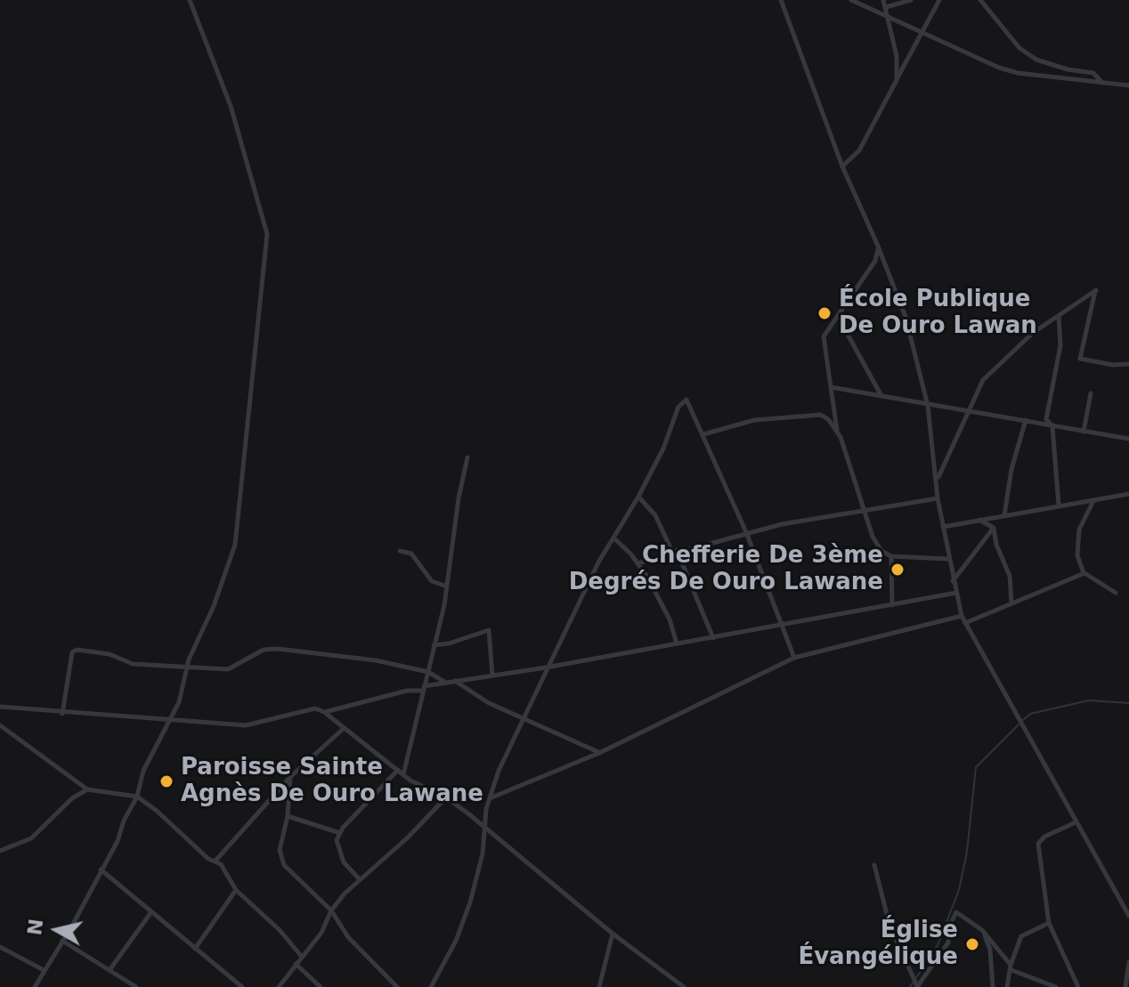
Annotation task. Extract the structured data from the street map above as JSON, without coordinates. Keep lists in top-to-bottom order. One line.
{"places":["École Publique De Ouro Lawan","Chefferie De 3ème Degrés De Ouro Lawane","Paroisse Sainte Agnès De Ouro Lawane","Église Évangélique"],"north":"left"}
